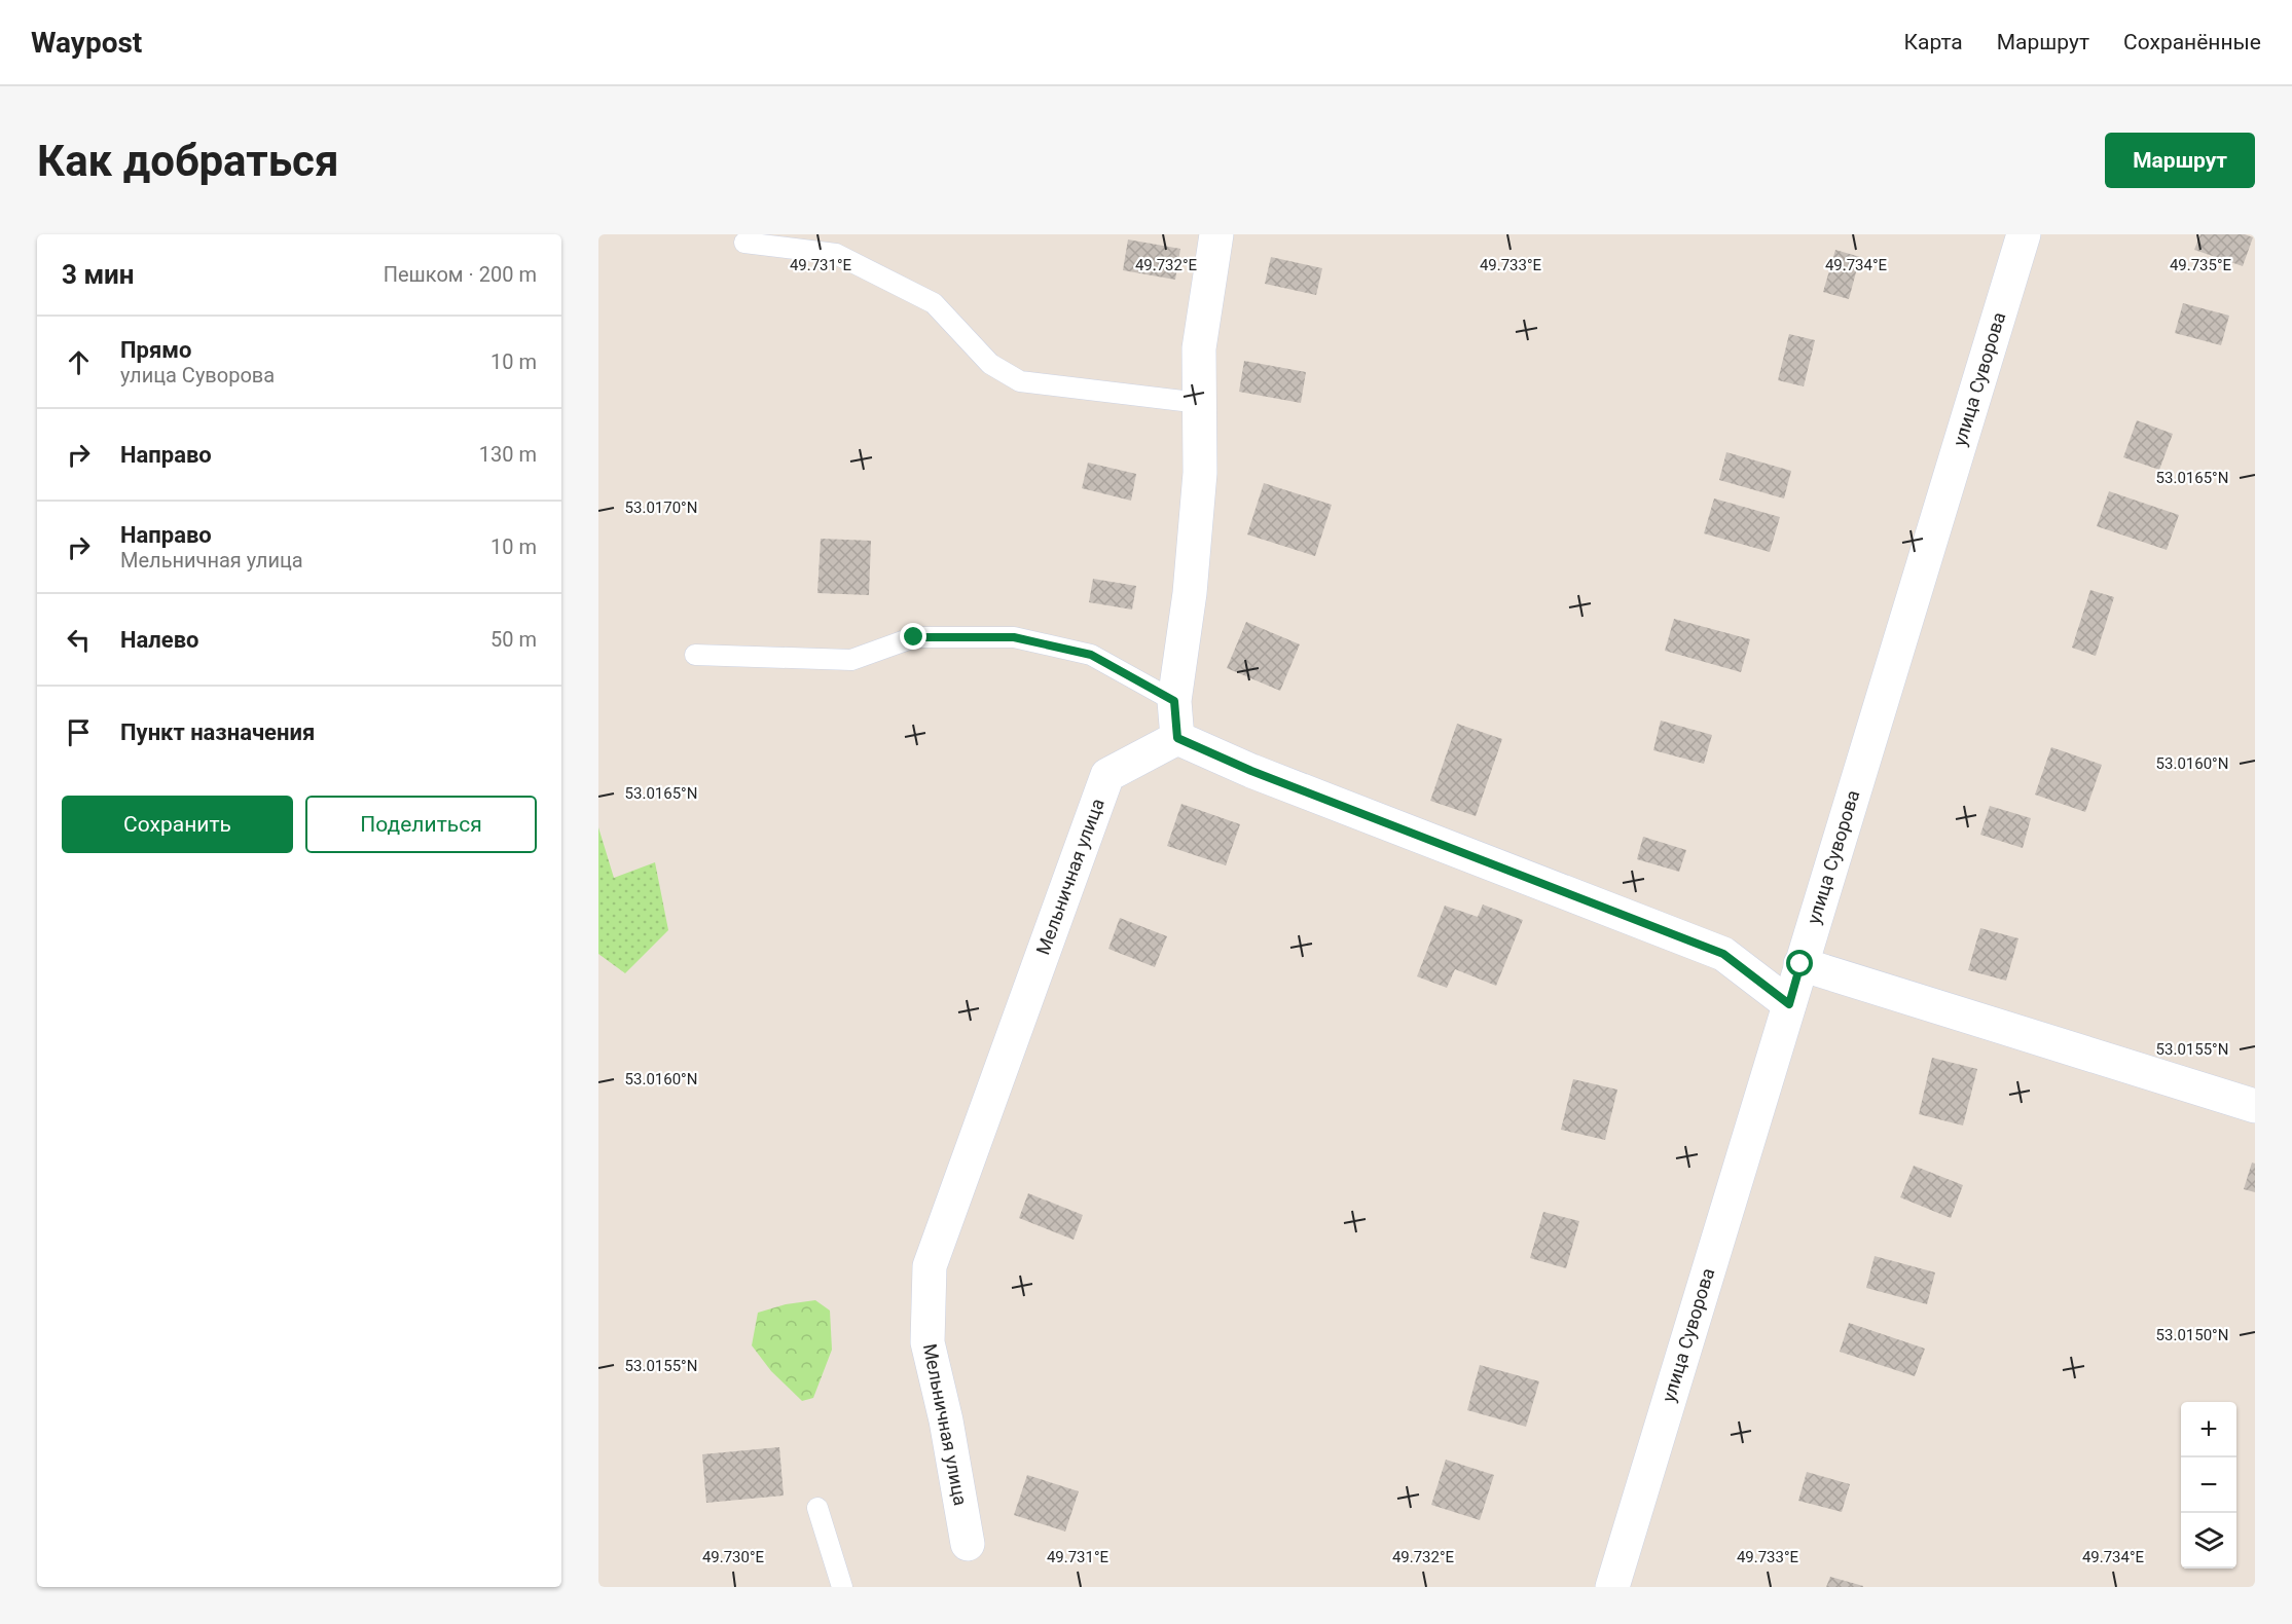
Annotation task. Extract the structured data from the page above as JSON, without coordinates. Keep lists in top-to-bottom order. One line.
{"streets":{"street":["улица Суворова","Мельничная улица"]},"page":{"header":"Waypost","nav":["Карта","Маршрут","Сохранённые"],"buttons":["Маршрут",["Сохранить","Поделиться"]],"title":"Как добраться","heading":["3 мин","Пешком · 200 m"],"list":[["Прямо","улица Суворова","10 m"],["Направо","130 m"],["Направо","Мельничная улица","10 m"],["Налево","50 m"],"Пункт назначения"],"map_buttons":["+","−"]},"coordinates":["49.731°E","49.732°E","49.733°E","49.734°E","49.735°E","53.0165°N","53.0170°N","53.0160°N","53.0155°N","53.0150°N","49.730°E"]}
